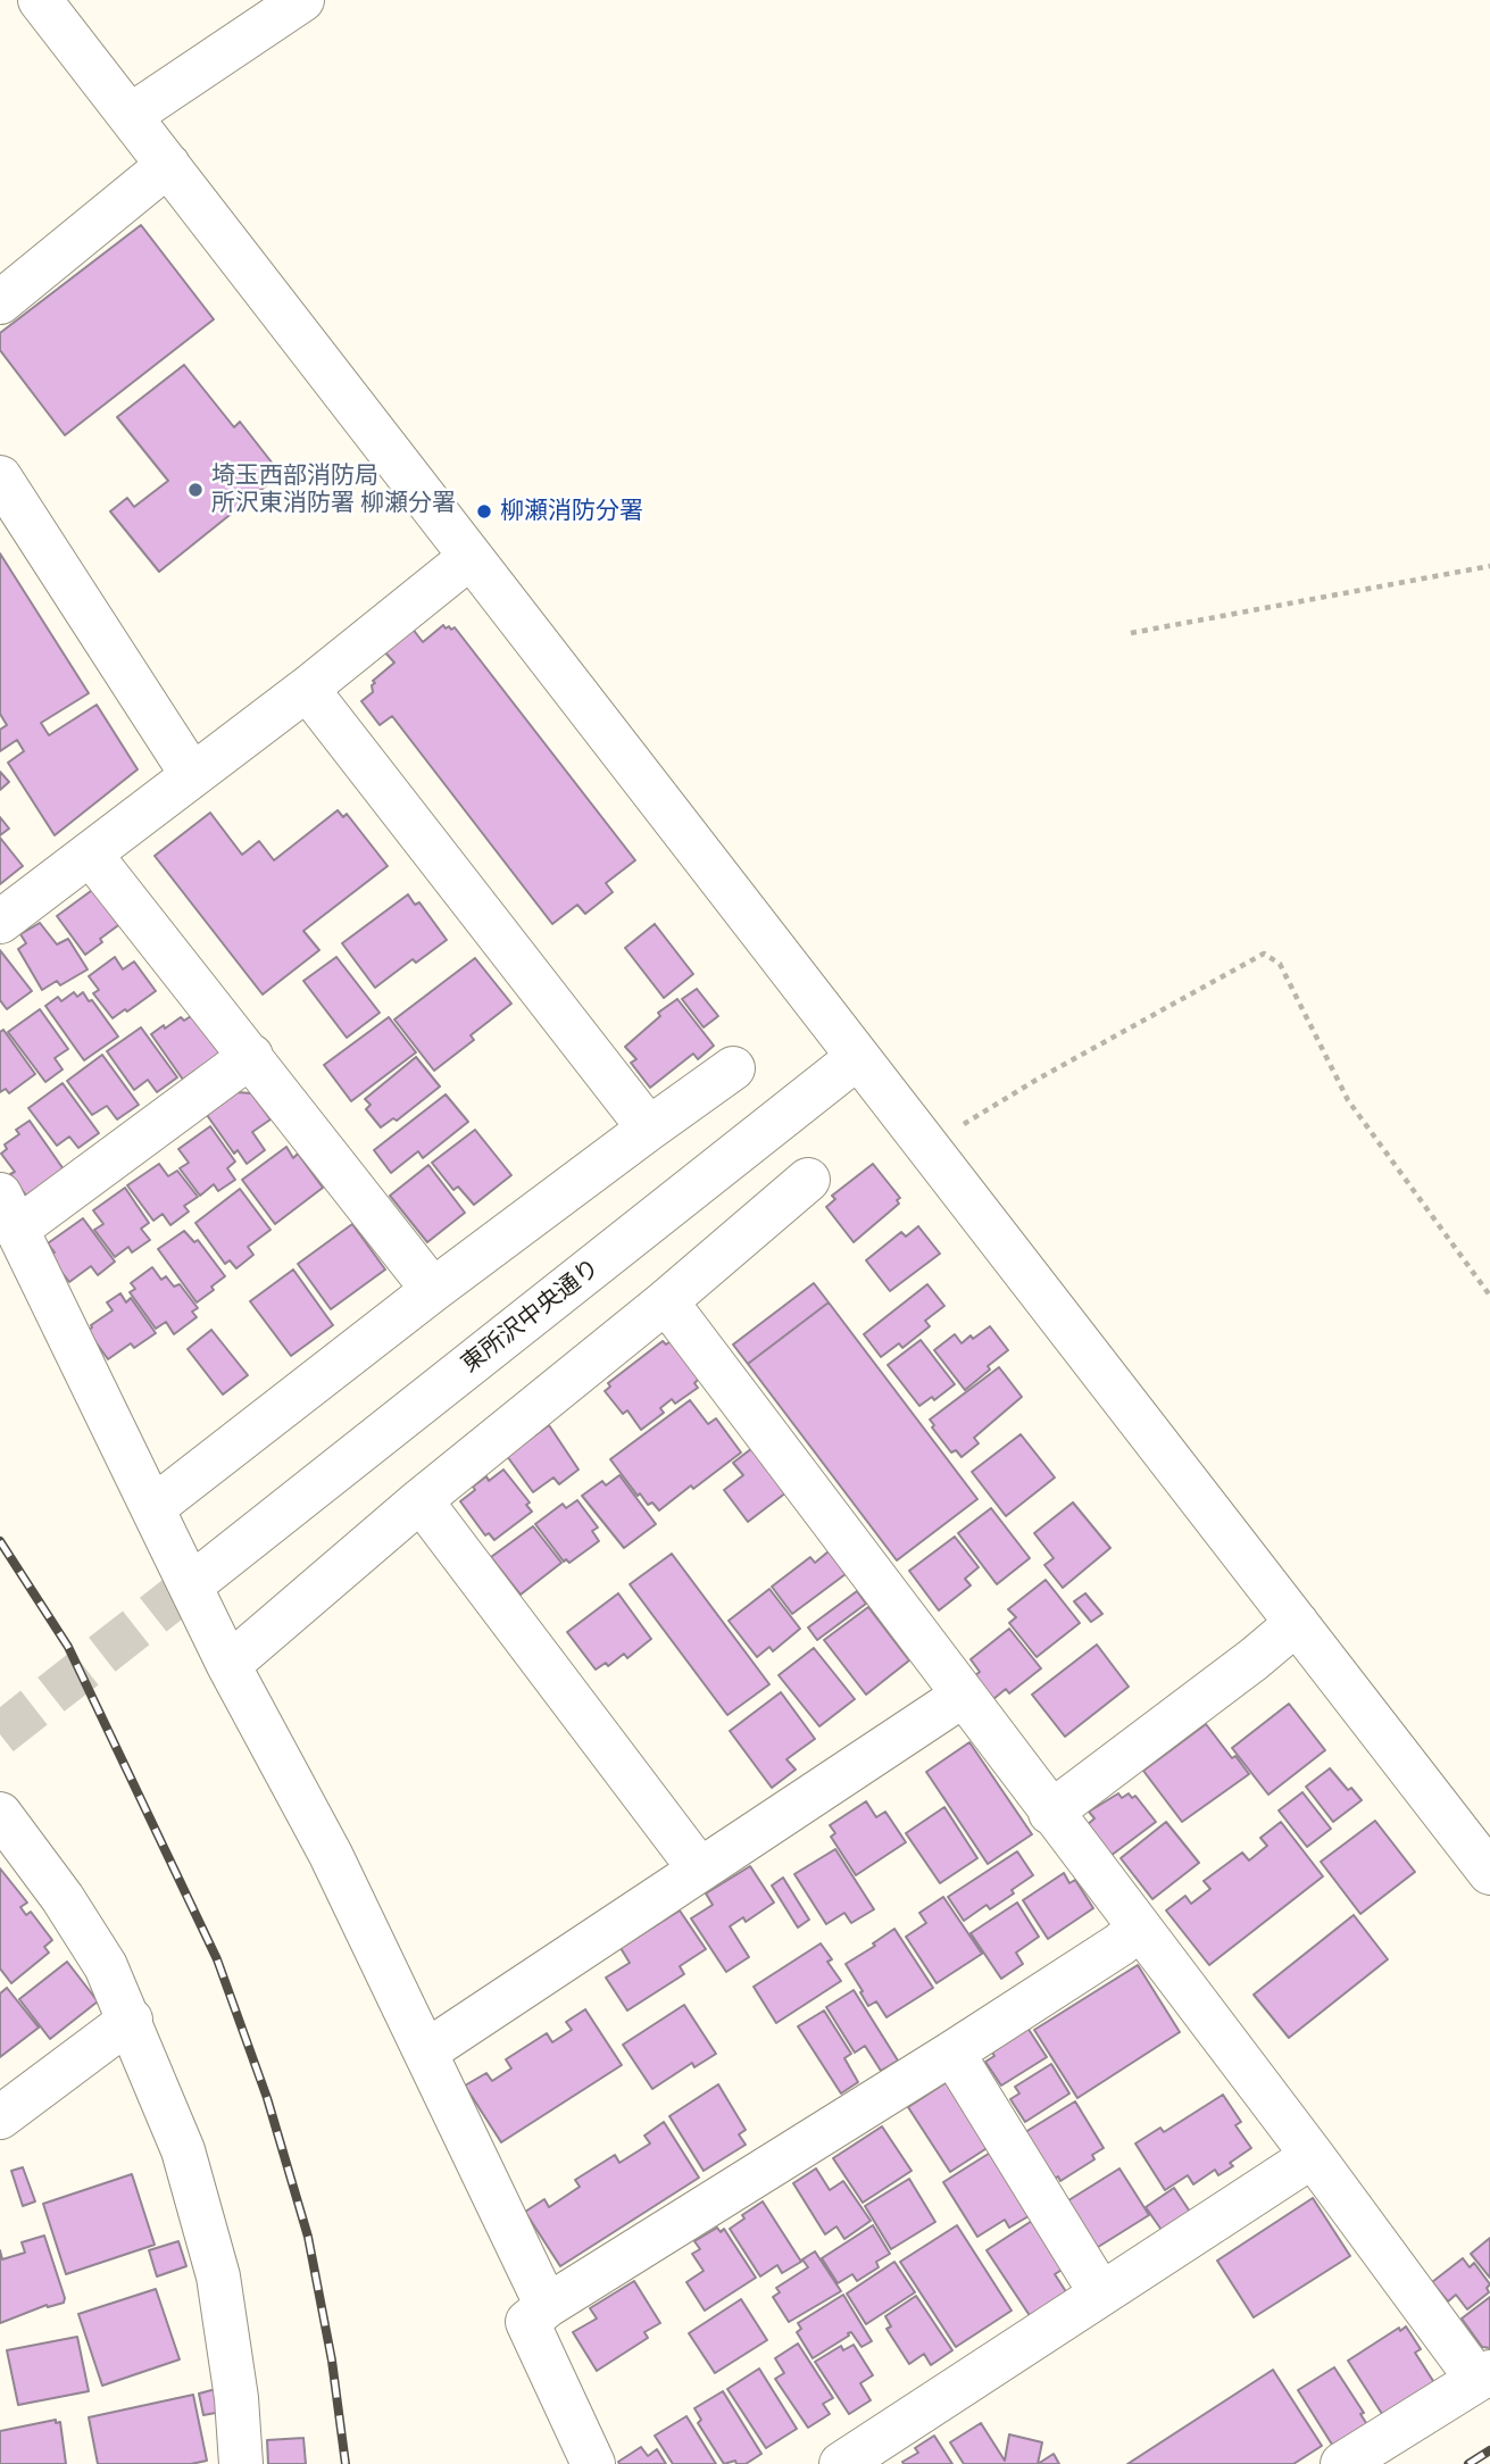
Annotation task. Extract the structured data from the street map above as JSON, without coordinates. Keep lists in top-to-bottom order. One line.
{"streets":{"street":["東所沢中央通り"]},"places":["埼玉西部消防局 所沢東消防署 柳瀬分署","柳瀬消防分署"]}
